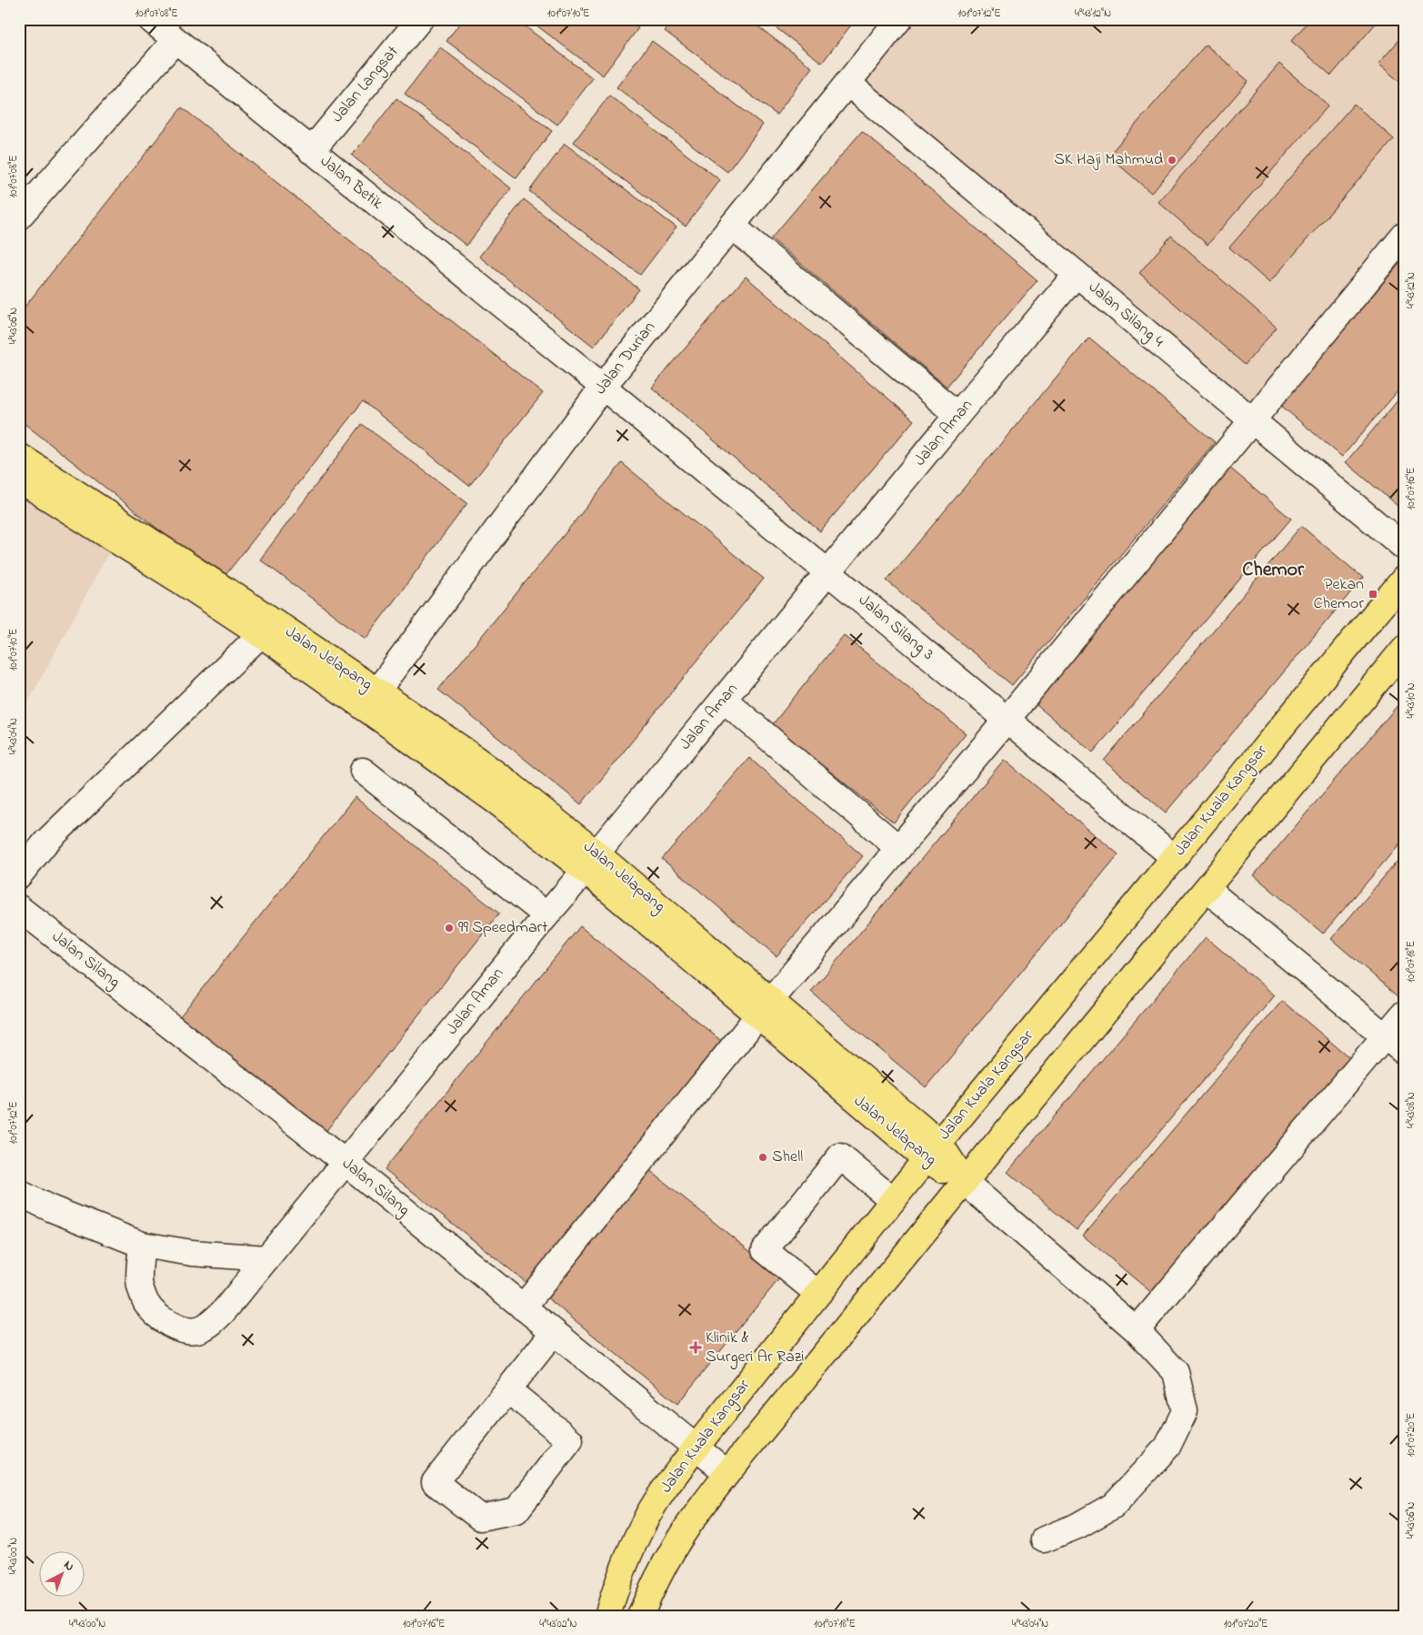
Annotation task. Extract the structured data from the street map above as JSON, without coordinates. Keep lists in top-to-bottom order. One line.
{"streets":{"main road":["Jalan Jelapang","Jalan Kuala Kangsar"],"street":["Jalan Langsat","Jalan Betik","Jalan Silang 4","Jalan Durian","Jalan Aman","Jalan Silang 3","Jalan Silang"]},"crossings":[["Jalan Langsat","Jalan Betik"],["Jalan Betik","Jalan Durian"],["Jalan Betik","Jalan Silang 3"],["Jalan Silang 4","Jalan Durian"],["Jalan Silang 4","Jalan Aman"],["Jalan Durian","Jalan Silang 3"],["Jalan Durian","Jalan Jelapang"],["Jalan Aman","Jalan Silang 3"],["Jalan Aman","Jalan Jelapang"],["Jalan Aman","Jalan Silang"],["Jalan Silang 3","Jalan Kuala Kangsar"],["Jalan Jelapang","Jalan Kuala Kangsar"],["Jalan Kuala Kangsar","Jalan Silang"]],"districts":["Chemor"],"places":{"other":["SK Haji Mahmud","99 Speedmart","Shell"],"transit":["Pekan Chemor"],"health":["Klinik & Surgeri Ar Razi"]},"north":"top right","coordinates":["101°07'08\"E","101°07'10\"E","101°07'12\"E","4°43'12\"N","4°43'06\"N","101°07'16\"E","4°43'10\"N","4°43'04\"N","101°07'18\"E","4°43'08\"N","101°07'20\"E","4°43'00\"N","4°43'02\"N"]}
